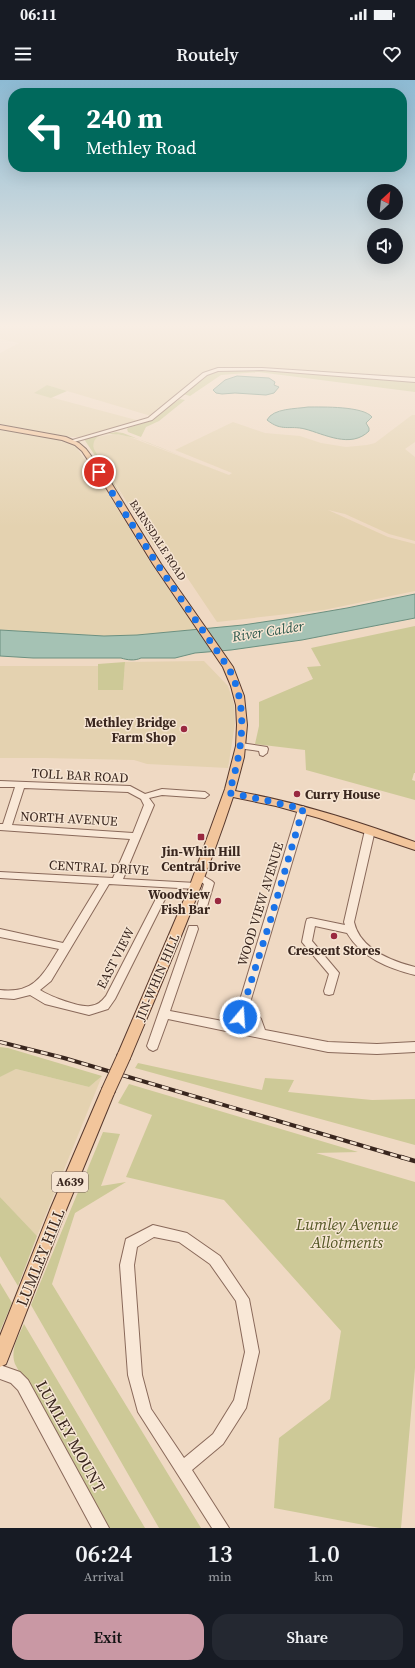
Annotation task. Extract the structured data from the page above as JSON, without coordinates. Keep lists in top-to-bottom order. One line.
{"streets":{"main road":["BARNSDALE ROAD","JIN-WHIN HILL","A639","LUMLEY HILL"],"street":["TOLL BAR ROAD","NORTH AVENUE","CENTRAL DRIVE","WOOD VIEW AVENUE","EAST VIEW","LUMLEY MOUNT"]},"crossings":[["BARNSDALE ROAD","JIN-WHIN HILL"],["CENTRAL DRIVE","JIN-WHIN HILL"],["JIN-WHIN HILL","LUMLEY HILL"]],"water":["River Calder"],"parks":["Lumley Avenue Allotments"],"places":{"other":["Methley Bridge Farm Shop","Curry House","Woodview Fish Bar","Crescent Stores"],"transit":["Jin-Whin Hill Central Drive"]},"north":"top right","page":{"status":"06:11","header":"Routely","turn":["240 m","Methley Road"],"eta":["06:24","Arrival","13","min","1.0","km"],"buttons":["Exit","Share"]}}
